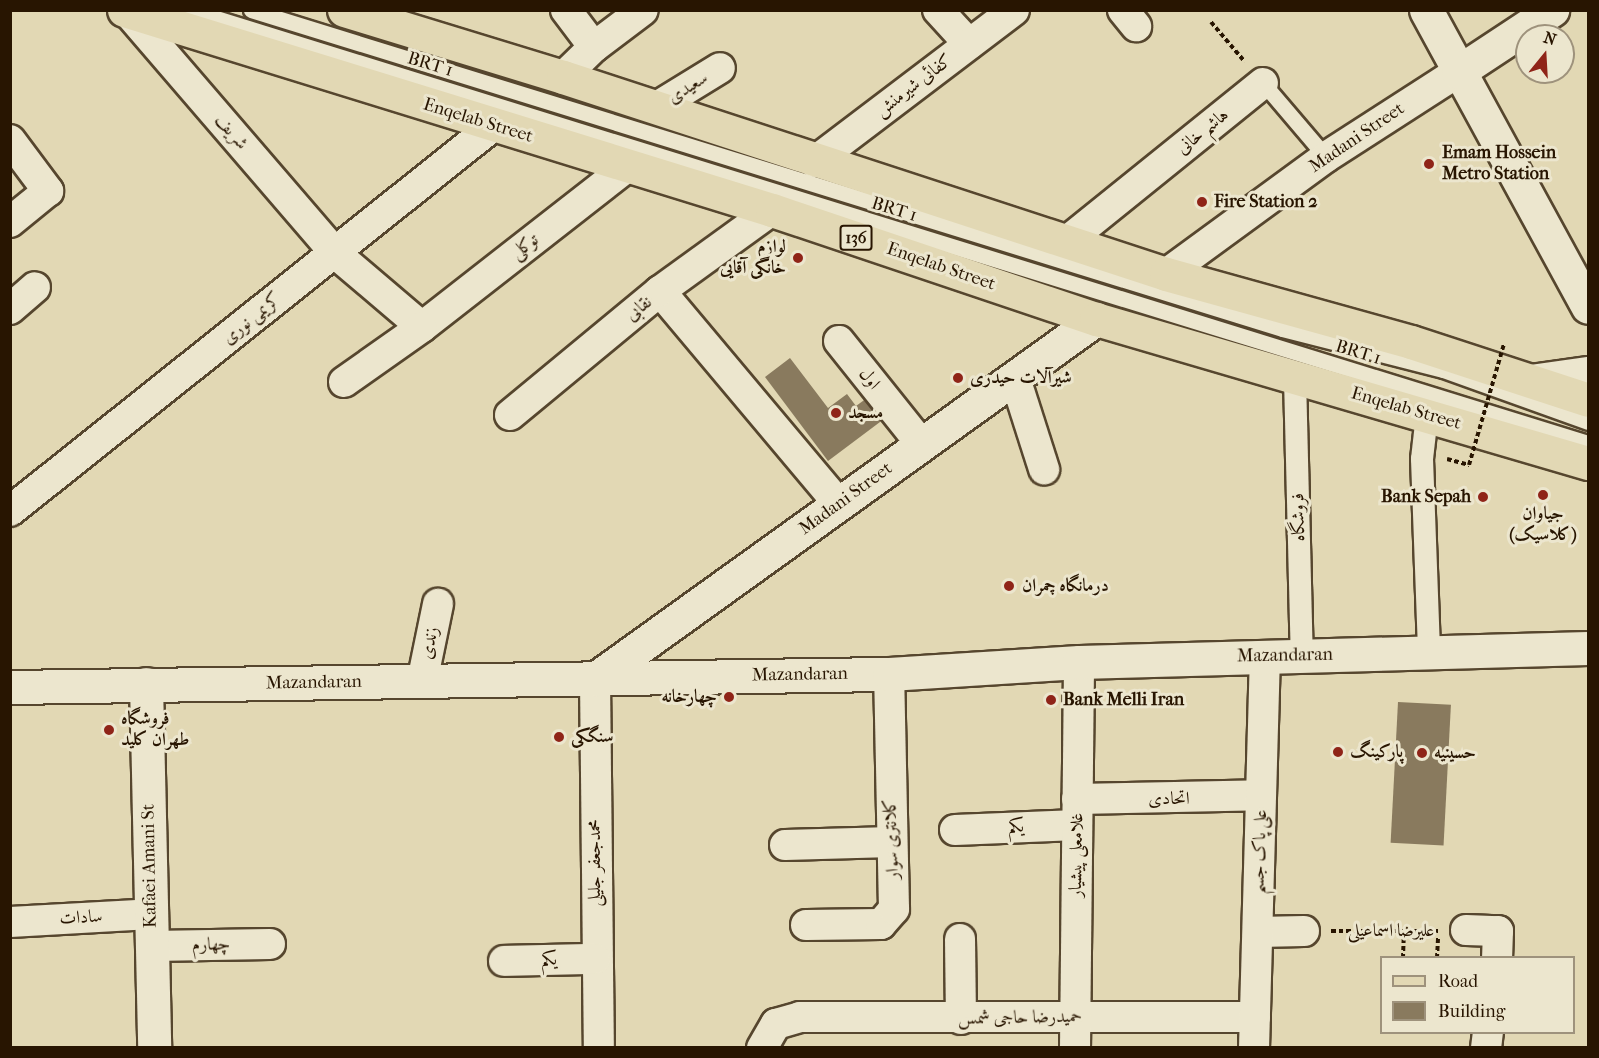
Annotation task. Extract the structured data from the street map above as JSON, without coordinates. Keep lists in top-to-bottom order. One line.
{"streets":{"main road":["Enqelab Street","Madani Street","136","Mazandaran","Kafaei Amani St"],"street":["کفائی شیرمنش","سعیدی","شریف","هاشم خانی","توکلی","نقابی","کریمی نوری","اول","فروشگاه","زندی","اتحادی","یکم","کلانتری سوار","علی پاک جسم","غلامعلی پیشیار","محمدجعفر جلیلی","سادات","چهارم","حمیدرضا حاجی شمس"],"lane":["BRT 1"],"path":["علیرضا اسماعیلی"]},"crossings":[["Enqelab Street","شریف"],["Enqelab Street","Madani Street"],["Enqelab Street","توکلی"],["Enqelab Street","نقابی"],["Enqelab Street","کریمی نوری"],["Enqelab Street","فروشگاه"],["شریف","کریمی نوری"],["Madani Street","اول"],["Madani Street","Mazandaran"],["Madani Street","محمدجعفر جلیلی"],["فروشگاه","Mazandaran"],["زندی","Mazandaran"],["Mazandaran","کلانتری سوار"],["Mazandaran","علی پاک جسم"],["Mazandaran","غلامعلی پیشیار"],["Mazandaran","محمدجعفر جلیلی"],["Mazandaran","Kafaei Amani St"],["اتحادی","یکم"],["اتحادی","علی پاک جسم"],["اتحادی","غلامعلی پیشیار"],["یکم","غلامعلی پیشیار"],["یکم","محمدجعفر جلیلی"],["علی پاک جسم","حمیدرضا حاجی شمس"],["غلامعلی پیشیار","حمیدرضا حاجی شمس"],["Kafaei Amani St","سادات"],["Kafaei Amani St","چهارم"],["سادات","چهارم"]],"places":["Emam Hossein Metro Station","Fire Station 2","لوازم خانگی آقایی","شیرآلات حیدری","مسجد","جیاوان (کلاسیک)","Bank Sepah","درمانگاه چمران","چهارخانه","Bank Melli Iran","فروشگاه طهران کلید","سنگکی","پارکینگ","حسینیه"],"legend":["Road","Building"],"north":"top"}
